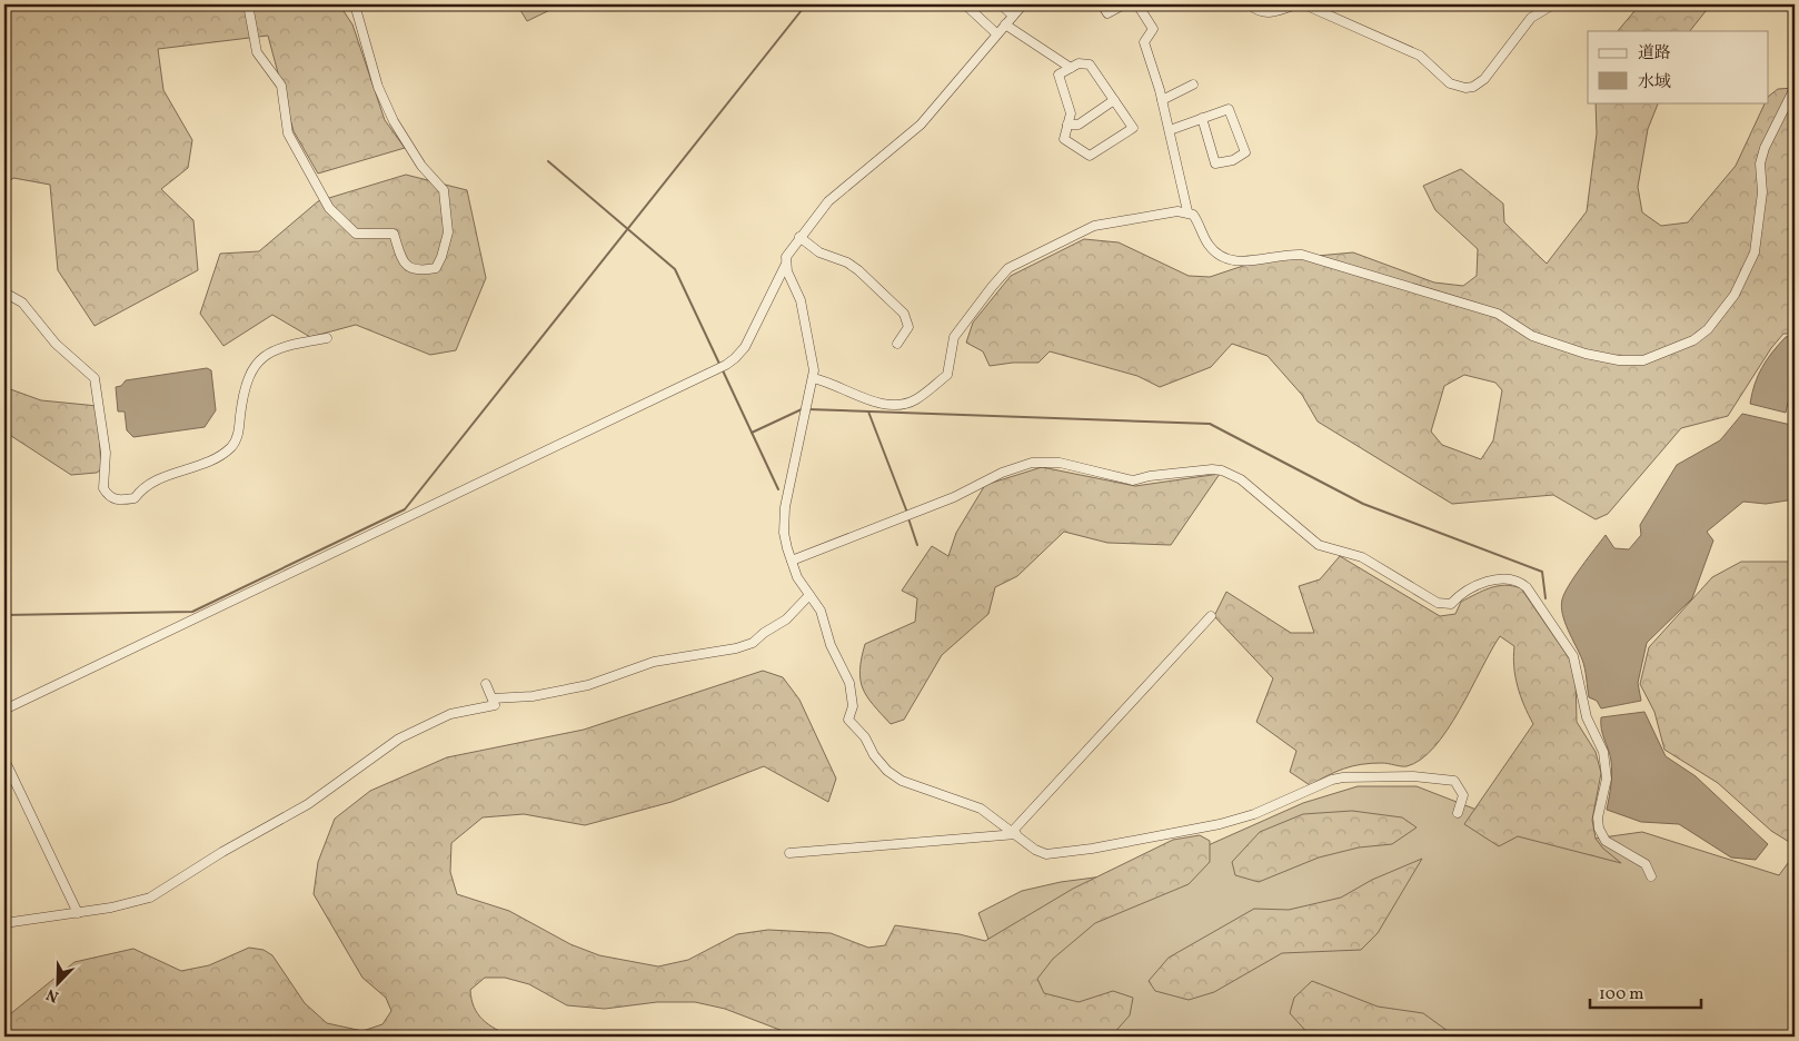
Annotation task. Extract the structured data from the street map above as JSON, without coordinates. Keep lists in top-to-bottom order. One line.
{"legend":["道路","水域"],"scale_bar":"100 m","north":"bottom left"}
